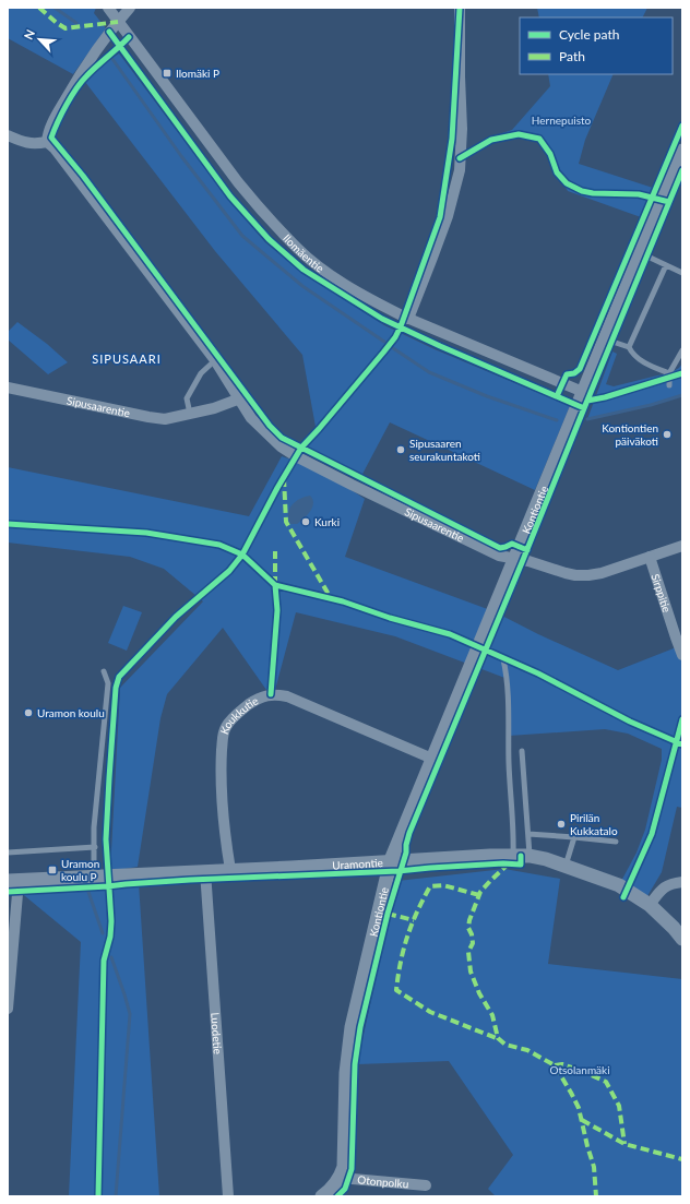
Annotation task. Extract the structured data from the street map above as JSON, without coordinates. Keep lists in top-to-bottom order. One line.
{"streets":{"street":["Ilomäentie","Sipusaarentie","Kontiontie","Sirppitie","Koukkutie","Uramontie","Luodetie","Otonpolku"]},"crossings":[["Ilomäentie","Kontiontie"],["Sipusaarentie","Kontiontie"],["Sipusaarentie","Sirppitie"],["Kontiontie","Koukkutie"],["Kontiontie","Uramontie"],["Kontiontie","Otonpolku"],["Koukkutie","Uramontie"],["Uramontie","Luodetie"]],"districts":["SIPUSAARI"],"parks":["Hernepuisto","Otsolanmäki"],"places":{"transit":["Ilomäki P","Uramon koulu P"],"other":["Kontiontien päiväkoti","Sipusaaren seurakuntakoti","Kurki","Uramon koulu","Pirilän Kukkatalo"]},"legend":["Cycle path","Path"],"north":"top left"}
